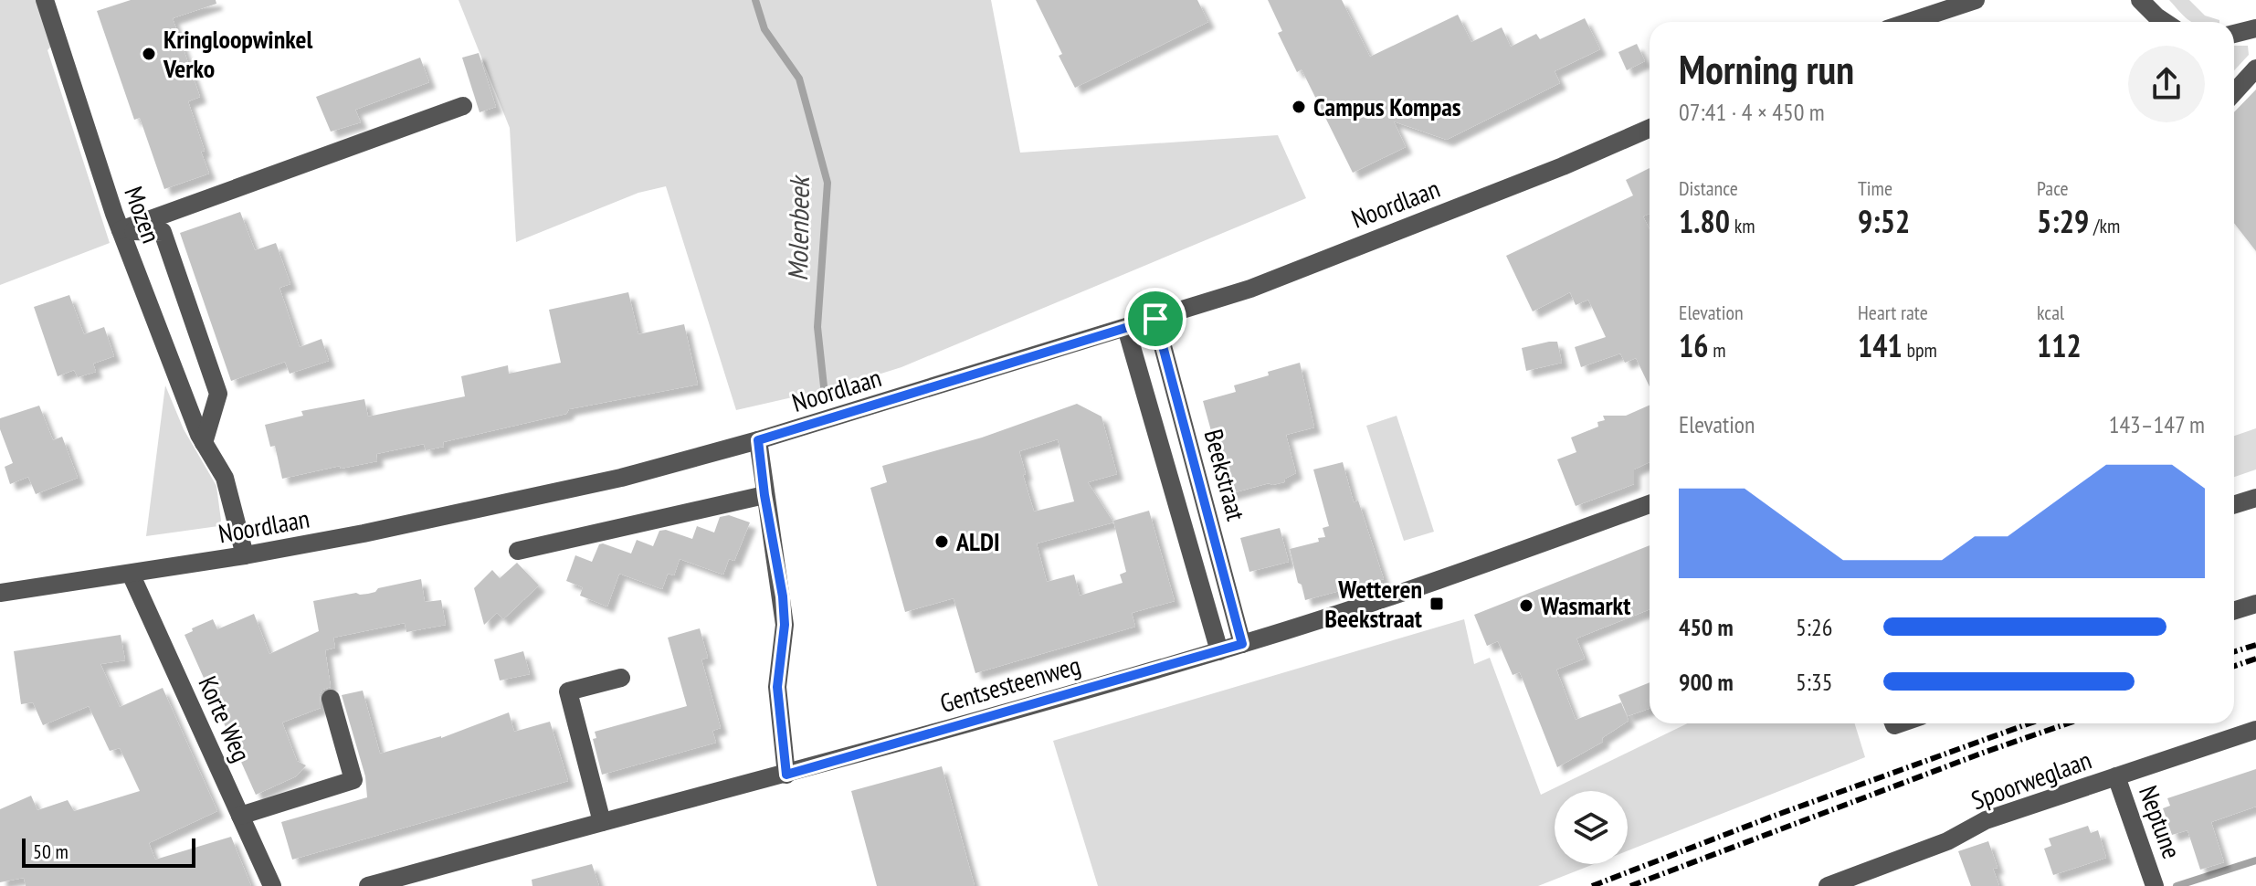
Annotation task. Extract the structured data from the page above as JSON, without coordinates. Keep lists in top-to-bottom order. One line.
{"streets":{"street":["Noordlaan","Mozen","Beekstraat","Gentsesteenweg","Korte Weg","Spoorweglaan","Neptune"]},"crossings":[["Noordlaan","Mozen"],["Noordlaan","Beekstraat"],["Noordlaan","Korte Weg"],["Beekstraat","Gentsesteenweg"],["Spoorweglaan","Neptune"]],"water":["Molenbeek"],"places":{"other":["Kringloopwinkel Verko","Campus Kompas","ALDI","Wasmarkt"],"transit":["Wetteren Beekstraat"]},"scale_bar":"50 m","page":{"heading":["Morning run","07:41 · 4 × 450 m"],"stats":[["Distance","1.80 km"],["Time","9:52"],["Pace","5:29 /km"],["Elevation","16 m"],["Heart rate","141 bpm"],["kcal","112"]],"chart":["Elevation","143–147 m"],"list":[{"name":"450 m","note":"5:26"},{"name":"900 m","note":"5:35"}],"scale":"50 m"}}
